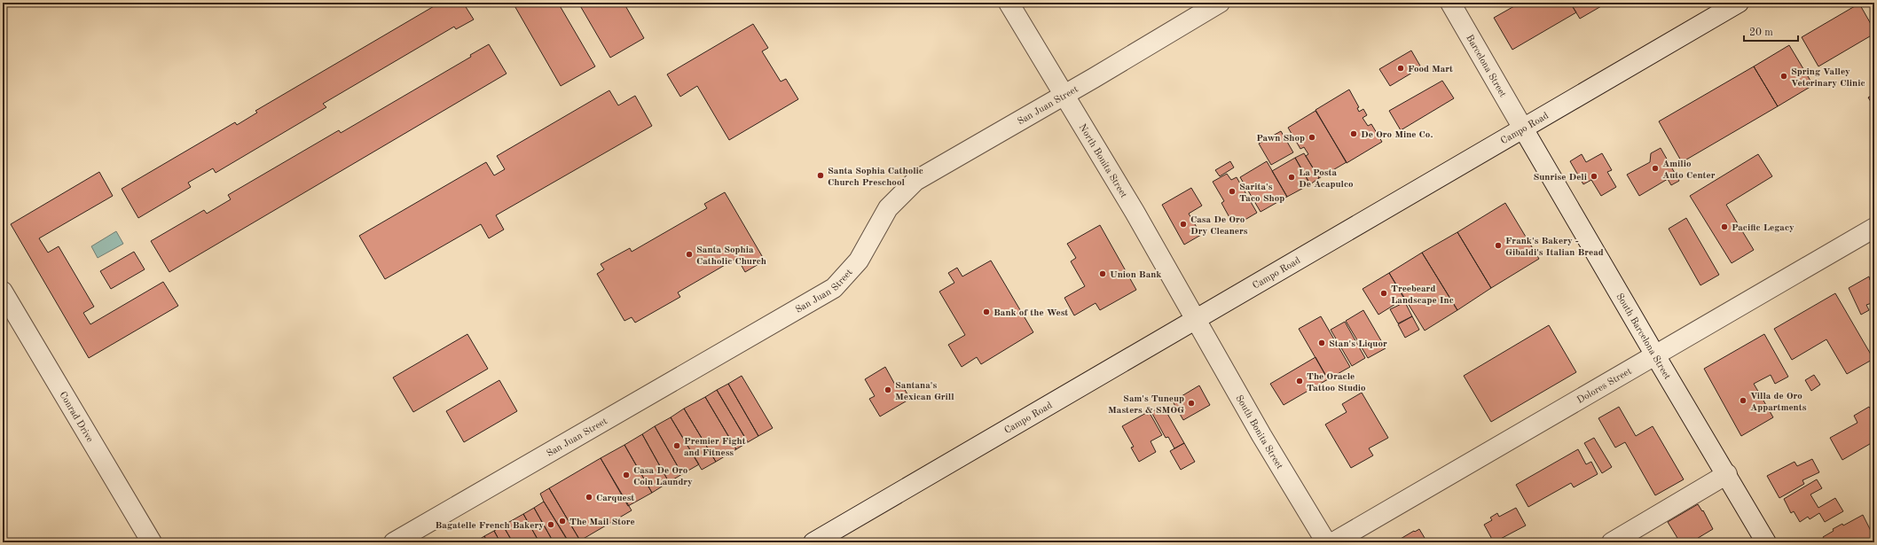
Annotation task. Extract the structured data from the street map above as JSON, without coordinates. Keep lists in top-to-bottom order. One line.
{"streets":{"street":["Barcelona Street","San Juan Street","Campo Road","North Bonita Street","South Barcelona Street","Dolores Street","Conrad Drive","South Bonita Street"]},"crossings":[["Barcelona Street","Campo Road"],["Barcelona Street","South Barcelona Street"],["San Juan Street","North Bonita Street"],["Campo Road","North Bonita Street"],["Campo Road","South Barcelona Street"],["Campo Road","South Bonita Street"],["North Bonita Street","South Bonita Street"],["South Barcelona Street","Dolores Street"]],"places":["Food Mart","Spring Valley Veterinary Clinic","De Oro Mine Co.","Pawn Shop","Amilio Auto Center","Santa Sophia Catholic Church Preschool","Sunrise Deli","La Posta De Acapulco","Sarita's Taco Shop","Casa De Oro Dry Cleaners","Pacific Legacy","Frank's Bakery - Gibaldi's Italian Bread","Santa Sophia Catholic Church","Union Bank","Treebeard Landscape Inc","Bank of the West","Stan's Liquor","The Oracle Tattoo Studio","Santana's Mexican Grill","Villa de Oro Appartments","Sam's Tuneup Masters & SMOG","Premier Fight and Fitness","Casa De Oro Coin Laundry","Carquest","The Mail Store","Bagatelle French Bakery"],"scale_bar":"20 m"}
